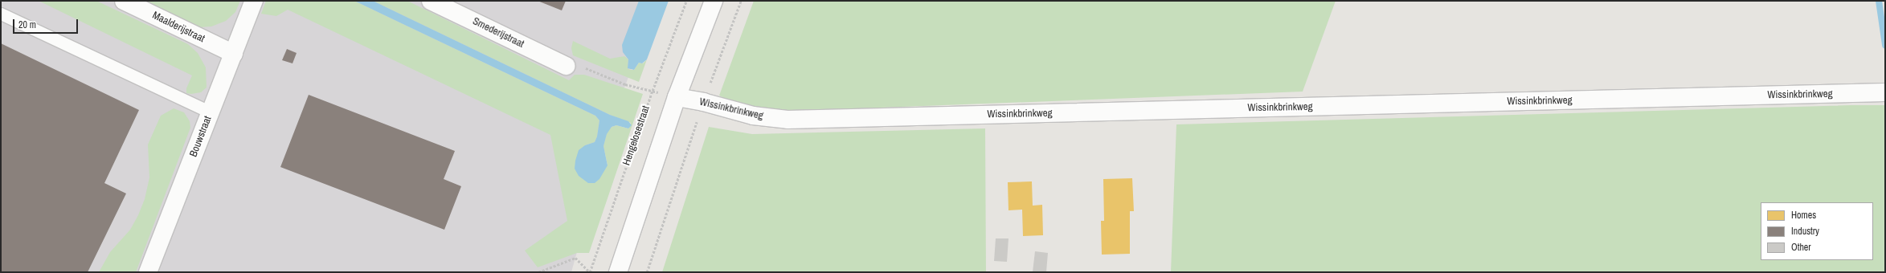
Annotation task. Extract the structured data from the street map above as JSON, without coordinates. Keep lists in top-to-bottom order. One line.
{"streets":{"street":["Maalderijstraat","Smederijstraat","Wissinkbrinkweg","Bouwstraat"],"path":["Hengelosestraat"]},"crossings":[["Maalderijstraat","Bouwstraat"]],"legend":["Homes","Industry","Other"],"scale_bar":"20 m"}
